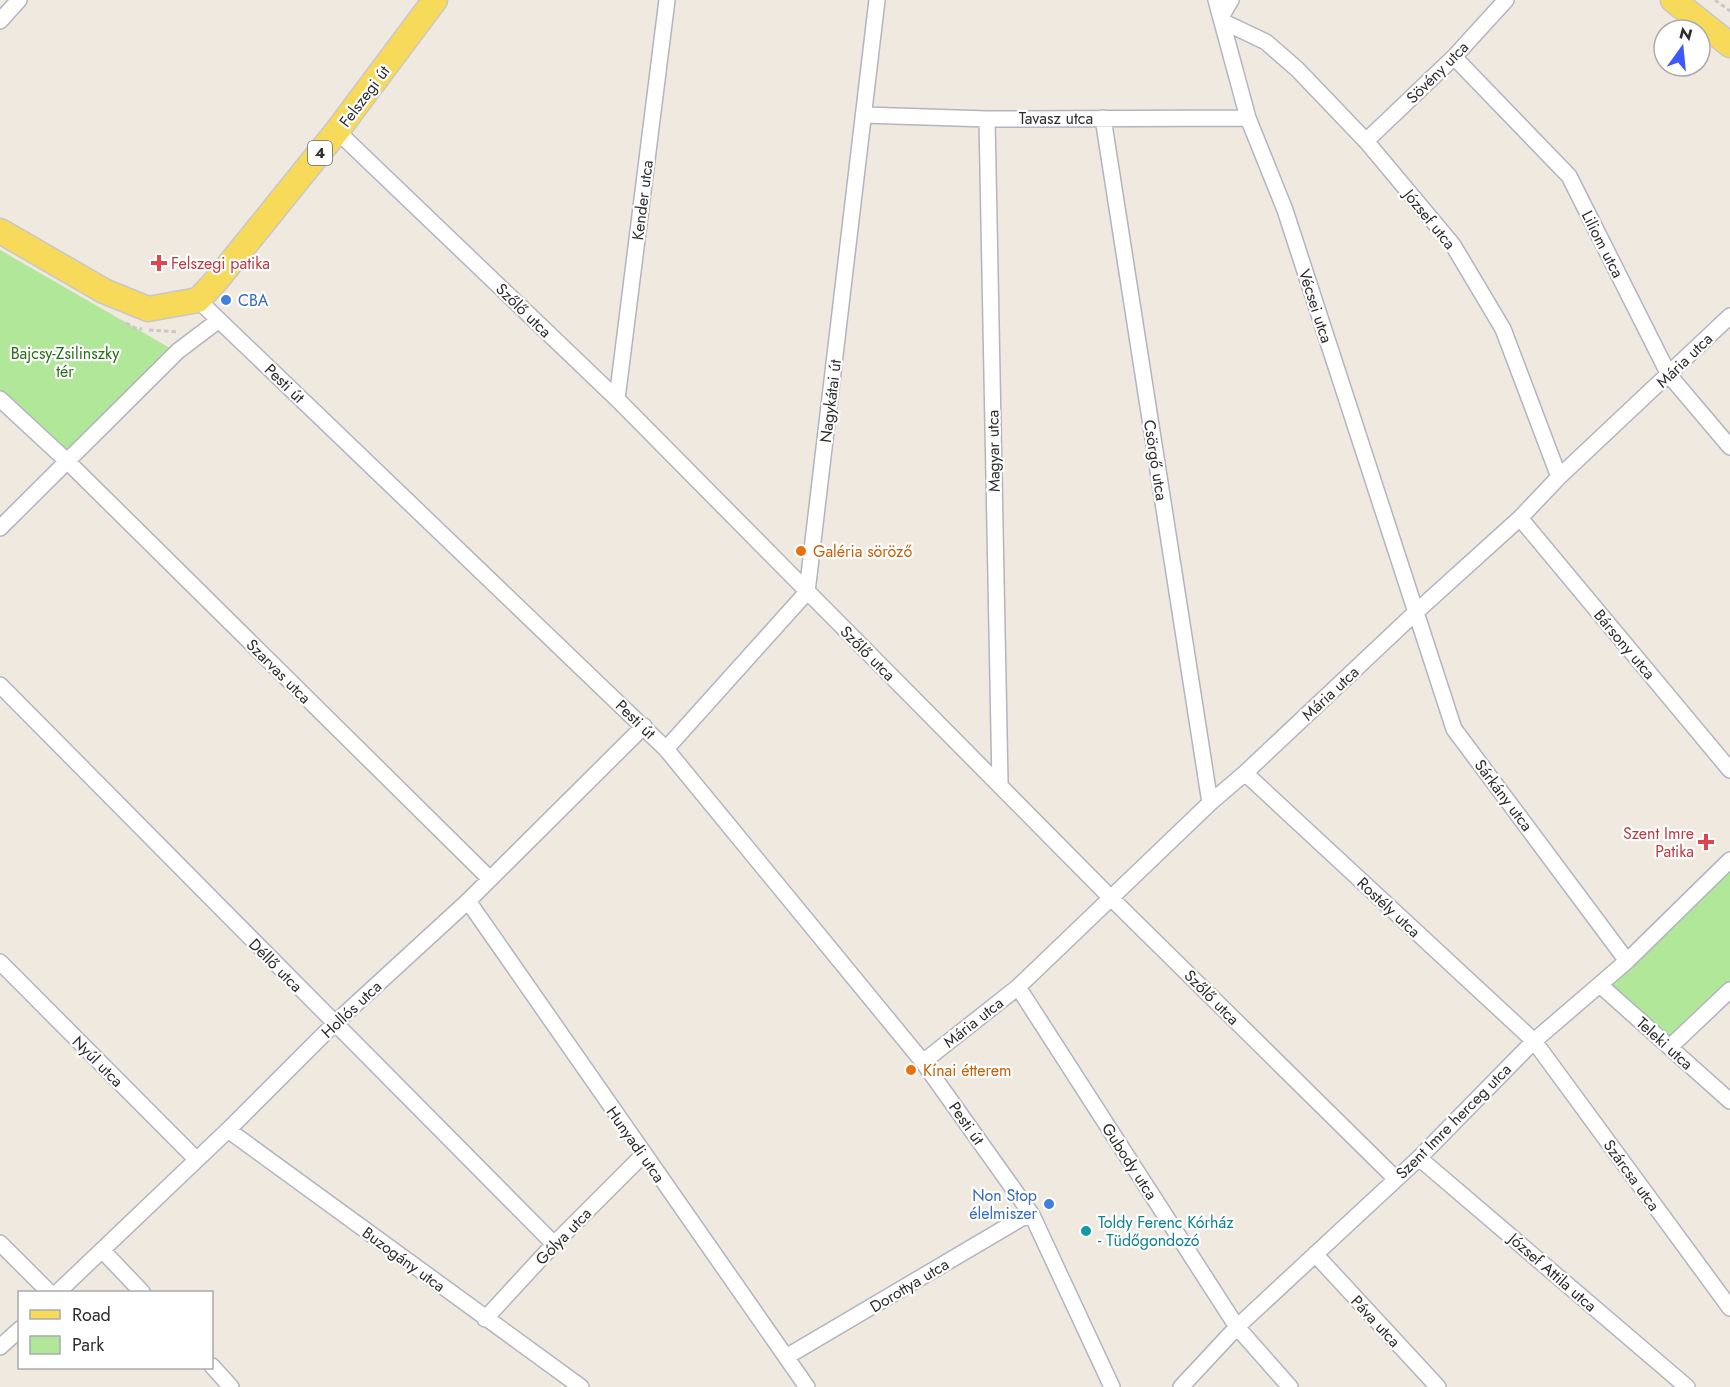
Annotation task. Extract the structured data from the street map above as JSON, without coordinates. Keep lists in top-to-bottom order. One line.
{"streets":{"main road":["Felszegi út","4"],"street":["Sövény utca","Tavasz utca","Kender utca","József utca","Liliom utca","Vécsei utca","Szőlő utca","Mária utca","Pesti út","Nagykátai út","Magyar utca","Csörgő utca","Bársony utca","Szarvas utca","Sárkány utca","Rostély utca","Déllő utca","Hollós utca","Teleki utca","Nyúl utca","Szent Imre herceg utca","Hunyadi utca","Gubody utca","Szárcsa utca","Gólya utca","Buzogány utca","József Attila utca","Dorottya utca","Páva utca"]},"crossings":[["Sövény utca","József utca"],["Sövény utca","Liliom utca"],["Felszegi út","Szőlő utca"],["Felszegi út","Pesti út"],["Tavasz utca","Vécsei utca"],["Tavasz utca","Nagykátai út"],["Tavasz utca","Magyar utca"],["Tavasz utca","Csörgő utca"],["Kender utca","Szőlő utca"],["József utca","Vécsei utca"],["József utca","Mária utca"],["Liliom utca","Mária utca"],["Vécsei utca","Mária utca"],["Vécsei utca","Sárkány utca"],["Szőlő utca","Mária utca"],["Szőlő utca","Nagykátai út"],["Szőlő utca","Magyar utca"],["Szőlő utca","Szent Imre herceg utca"],["Mária utca","Pesti út"],["Mária utca","Csörgő utca"],["Mária utca","Bársony utca"],["Mária utca","Sárkány utca"],["Mária utca","Rostély utca"],["Mária utca","Gubody utca"],["Pesti út","Hollós utca"],["Pesti út","Dorottya utca"],["Szarvas utca","Hollós utca"],["Sárkány utca","Szent Imre herceg utca"],["Rostély utca","Szent Imre herceg utca"],["Rostély utca","Szárcsa utca"],["Déllő utca","Hollós utca"],["Déllő utca","Gólya utca"],["Hollós utca","Nyúl utca"],["Hollós utca","Hunyadi utca"],["Hollós utca","Buzogány utca"],["Teleki utca","Szent Imre herceg utca"],["Szent Imre herceg utca","Gubody utca"],["Szent Imre herceg utca","Szárcsa utca"],["Szent Imre herceg utca","József Attila utca"],["Szent Imre herceg utca","Páva utca"],["Hunyadi utca","Gólya utca"],["Hunyadi utca","Dorottya utca"],["Gólya utca","Buzogány utca"]],"parks":["Bajcsy-Zsilinszky tér"],"places":{"health":["Felszegi patika","Szent Imre Patika"],"other":["CBA","Galéria söröző","Kínai étterem","Non Stop élelmiszer","Toldy Ferenc Kórház - Tüdőgondozó"]},"legend":["Road","Park"],"north":"top"}
